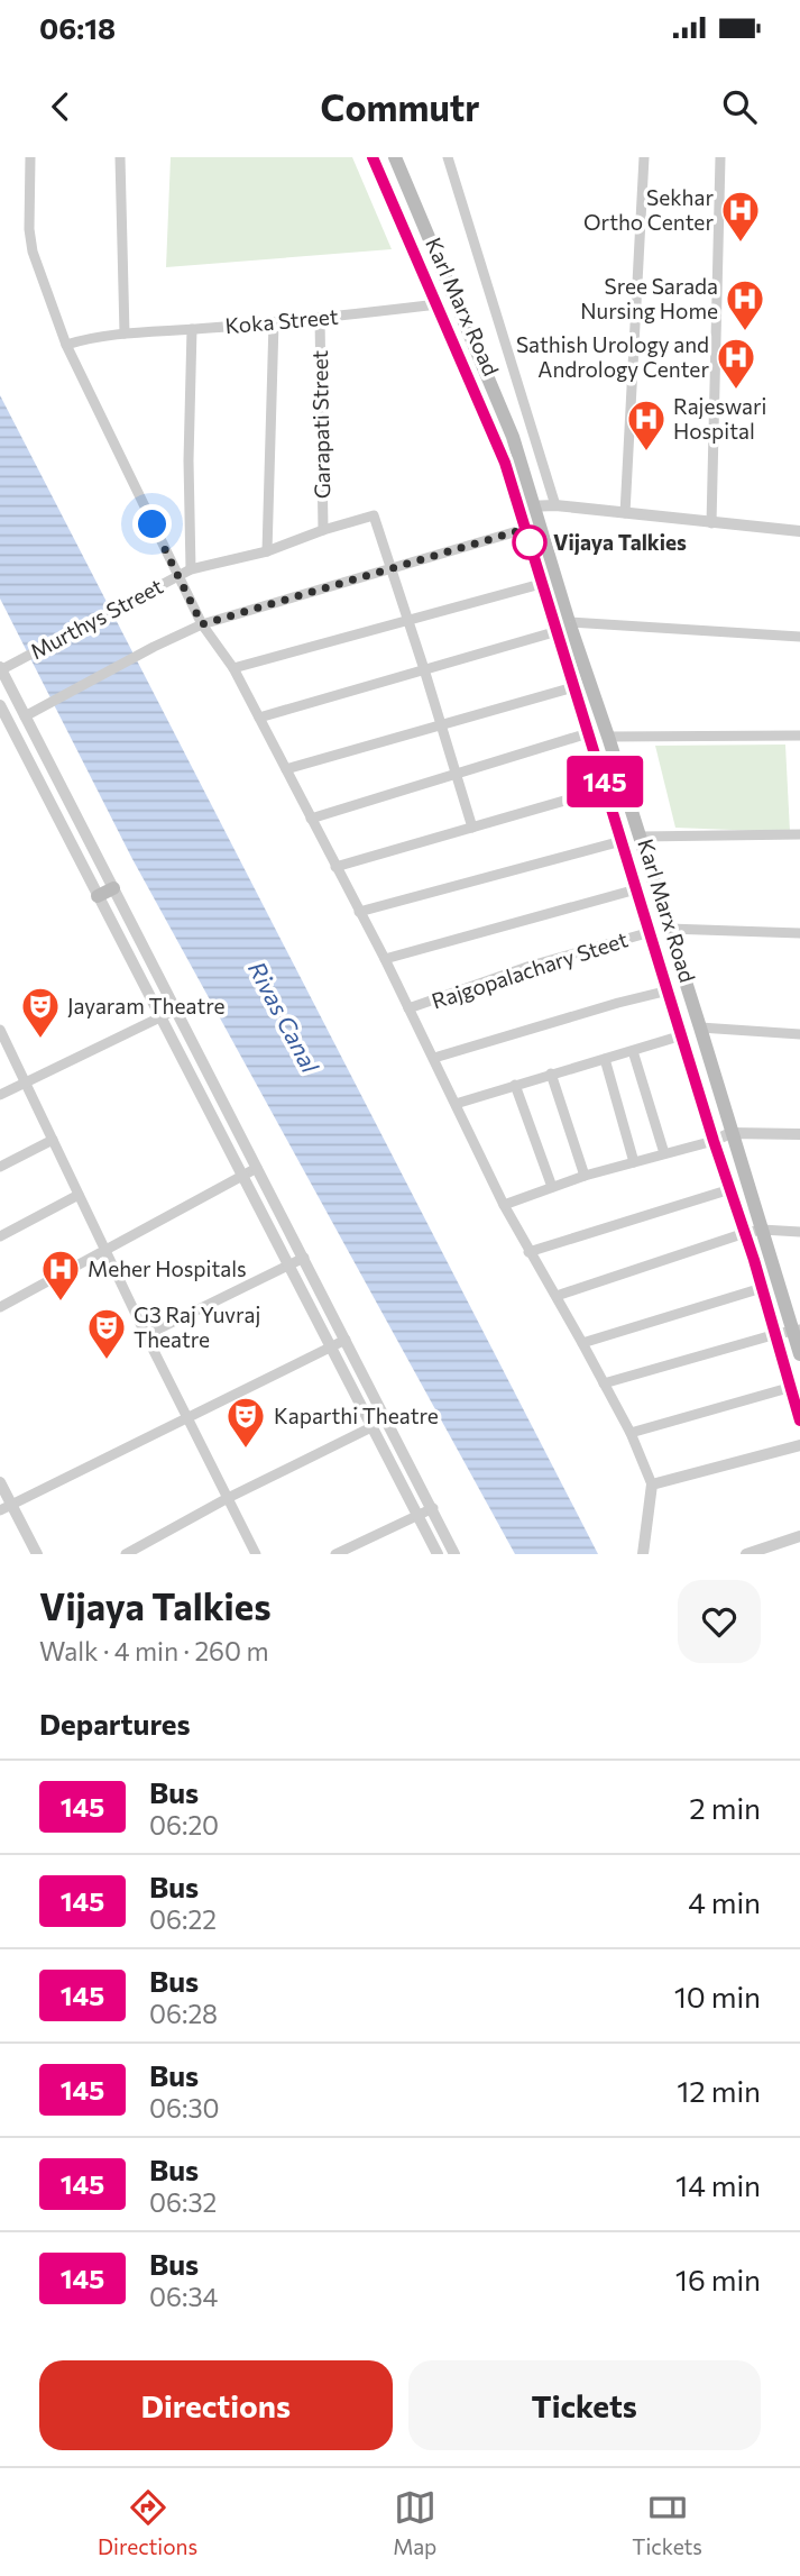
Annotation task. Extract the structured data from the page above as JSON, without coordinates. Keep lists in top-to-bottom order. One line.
{"streets":{"main road":["Karl Marx Road"],"street":["Koka Street","Garapati Street","Murthys Street","Rajgopalachary Steet"]},"crossings":[["Karl Marx Road","Koka Street"],["Karl Marx Road","Rajgopalachary Steet"],["Koka Street","Garapati Street"],["Garapati Street","Murthys Street"]],"water":["Rivas Canal"],"places":{"hospital":["Sekhar Ortho Center","Sree Sarada Nursing Home","Sathish Urology and Andrology Center","Rajeswari Hospital","Meher Hospitals"],"other":["Vijaya Talkies"],"theatre":["Jayaram Theatre","G3 Raj Yuvraj Theatre","Kaparthi Theatre"]},"lines":["bus line 145"],"page":{"status":"06:18","header":"Commutr","on_map":"145","heading":[["Vijaya Talkies","Walk · 4 min · 260 m"],"Departures"],"list":[{"mark":"145","name":"Bus","note":"06:20","value":"2 min"},{"mark":"145","name":"Bus","note":"06:22","value":"4 min"},{"mark":"145","name":"Bus","note":"06:28","value":"10 min"},{"mark":"145","name":"Bus","note":"06:30","value":"12 min"},{"mark":"145","name":"Bus","note":"06:32","value":"14 min"},{"mark":"145","name":"Bus","note":"06:34","value":"16 min"}],"buttons":["Directions","Tickets"],"tabs":["Directions","Map","Tickets"]}}
